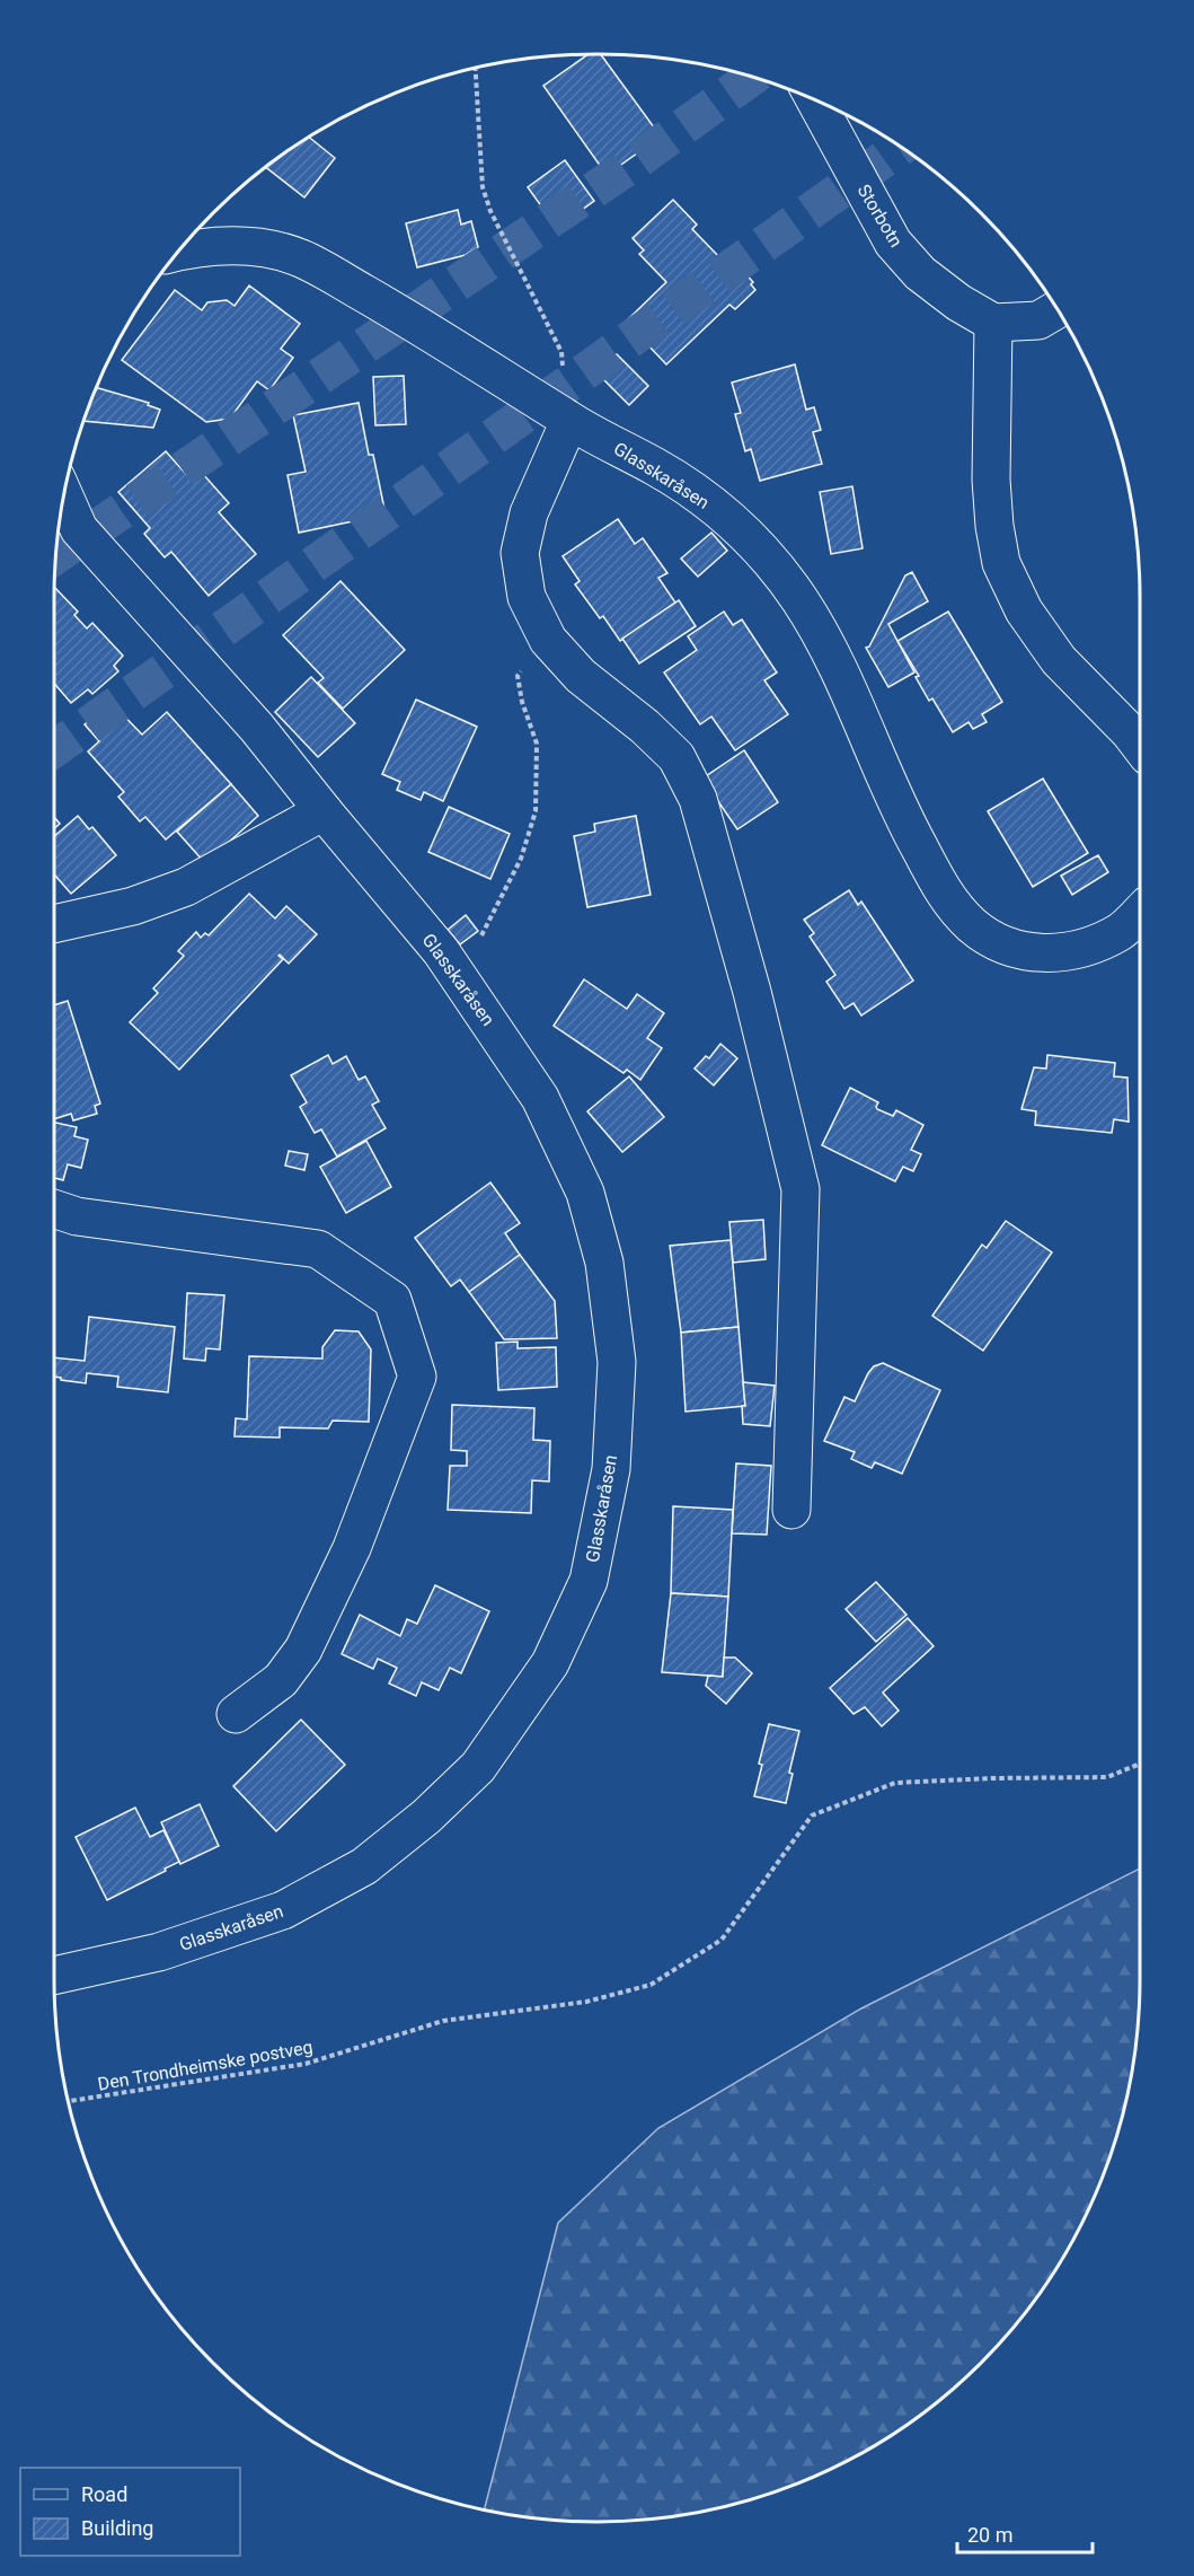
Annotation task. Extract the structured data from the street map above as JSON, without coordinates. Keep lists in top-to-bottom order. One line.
{"streets":{"street":["Storbotn","Glasskaråsen"],"path":["Den Trondheimske postveg"]},"legend":["Road","Building"],"scale_bar":"20 m"}
